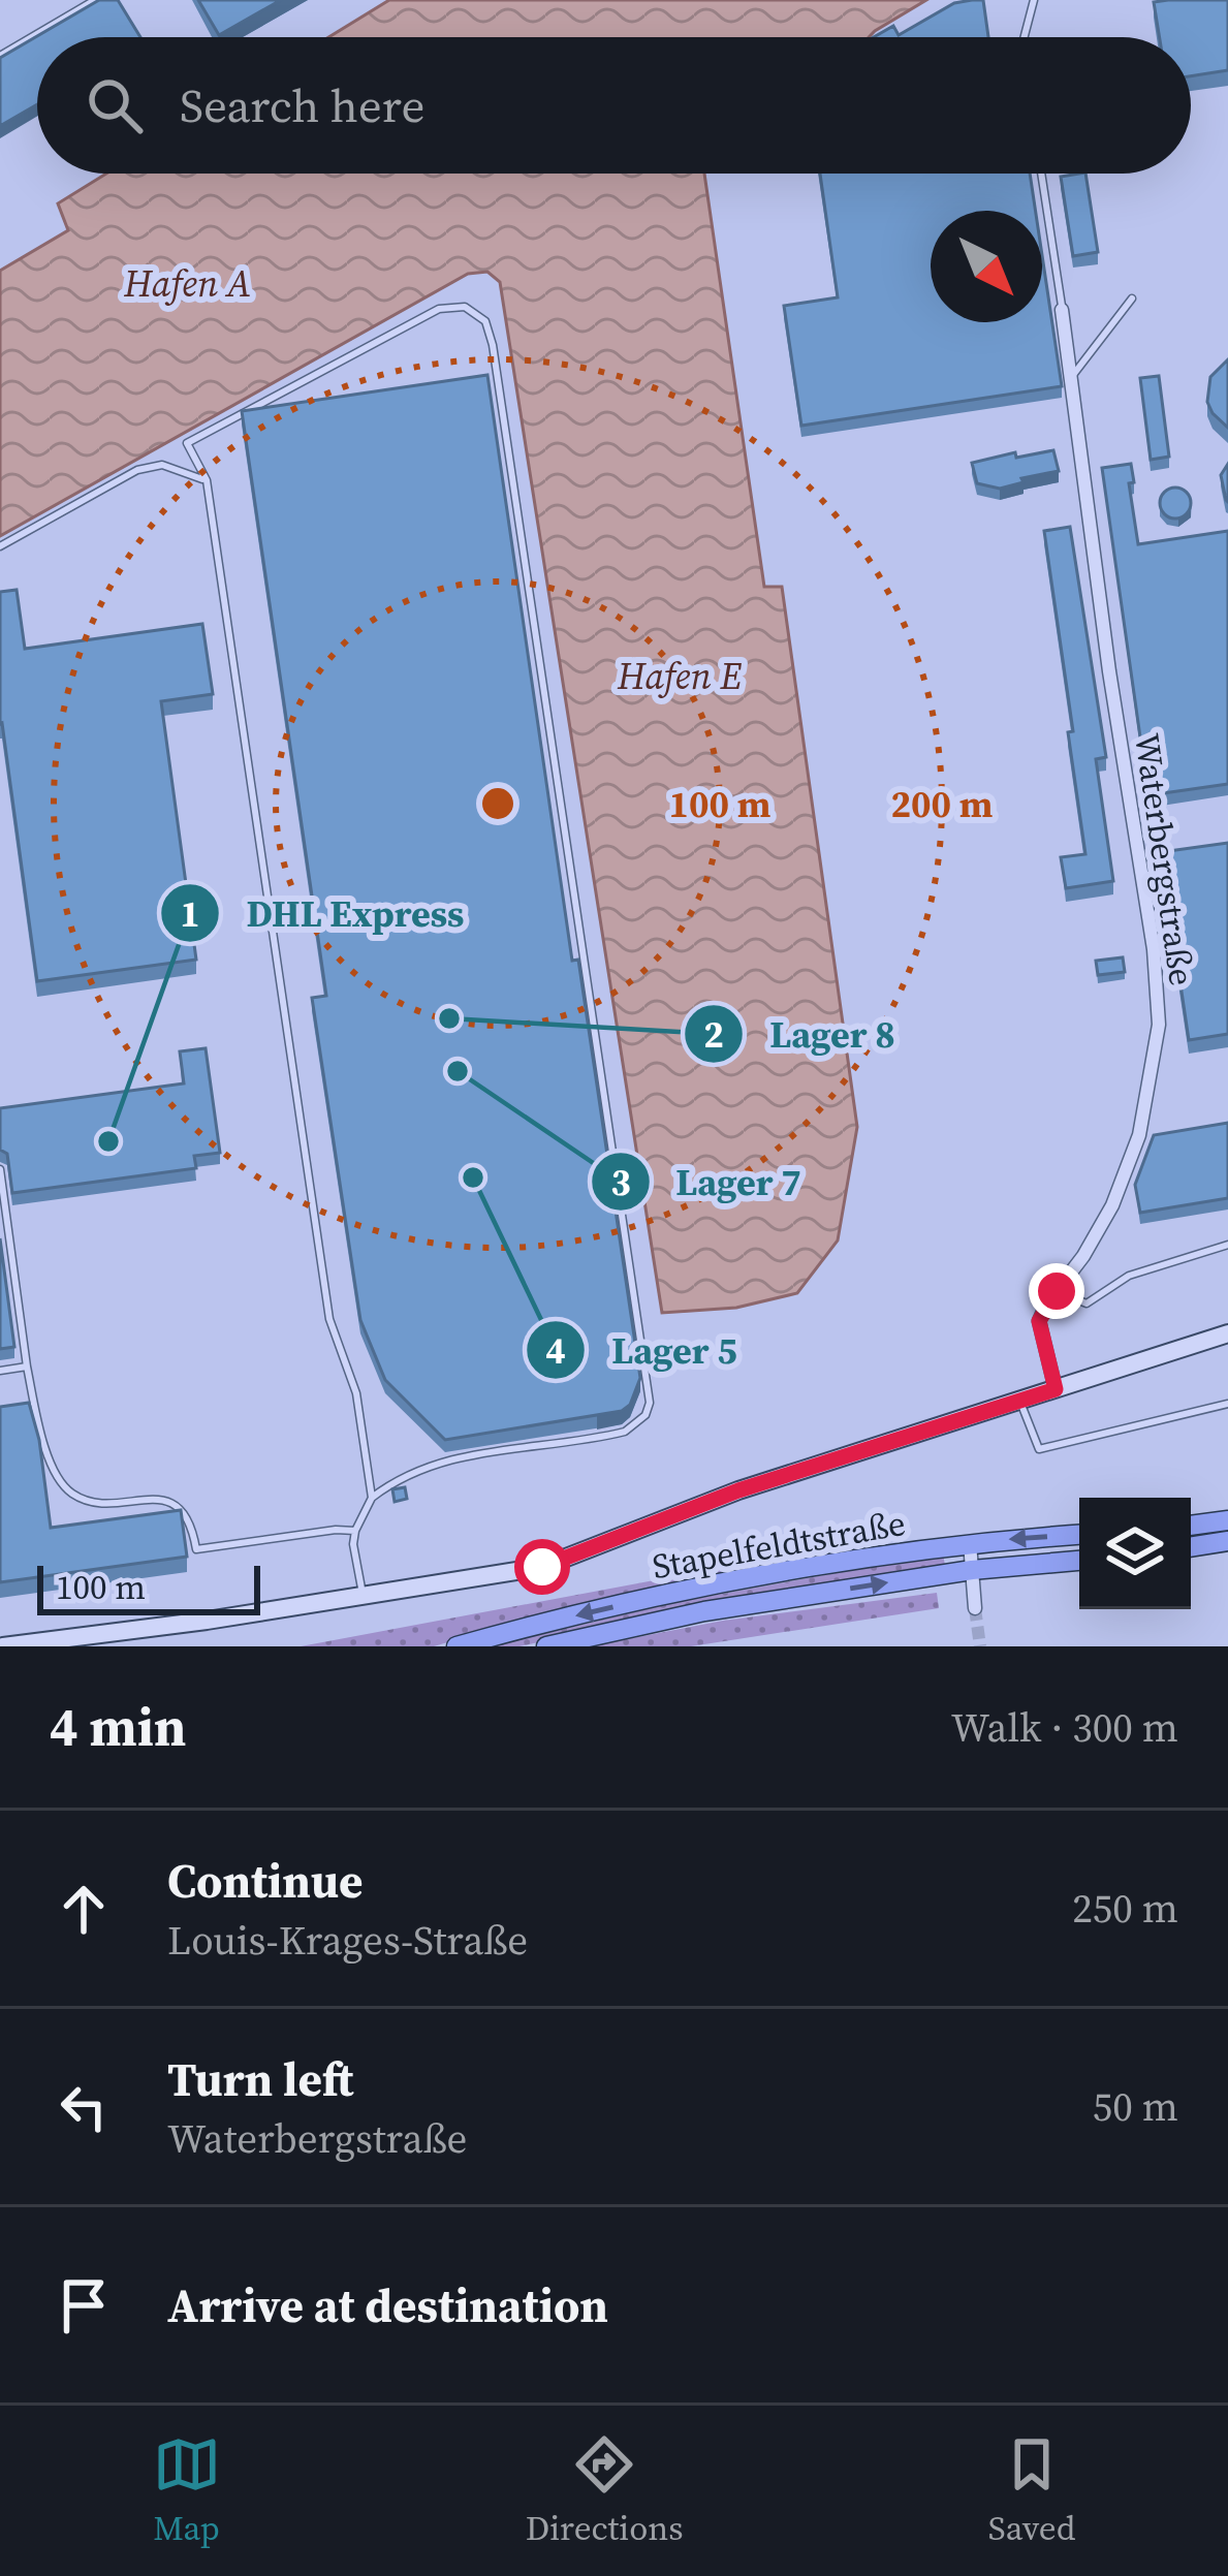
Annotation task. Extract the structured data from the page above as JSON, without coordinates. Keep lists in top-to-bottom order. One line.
{"streets":{"main road":["Stapelfeldtstraße"],"street":["Waterbergstraße"]},"water":["Hafen A","Hafen E"],"places":["Lager 8","Lager 7","DHL Express","Lager 5"],"scale_bar":"100 m","north":"bottom right","page":{"search":"Search here","scale":"100 m","heading":["4 min","Walk · 300 m"],"list":[["Continue","Louis-Krages-Straße","250 m"],["Turn left","Waterbergstraße","50 m"],"Arrive at destination"],"nav":["Map","Directions","Saved"]},"rings":["100 m","200 m"]}
